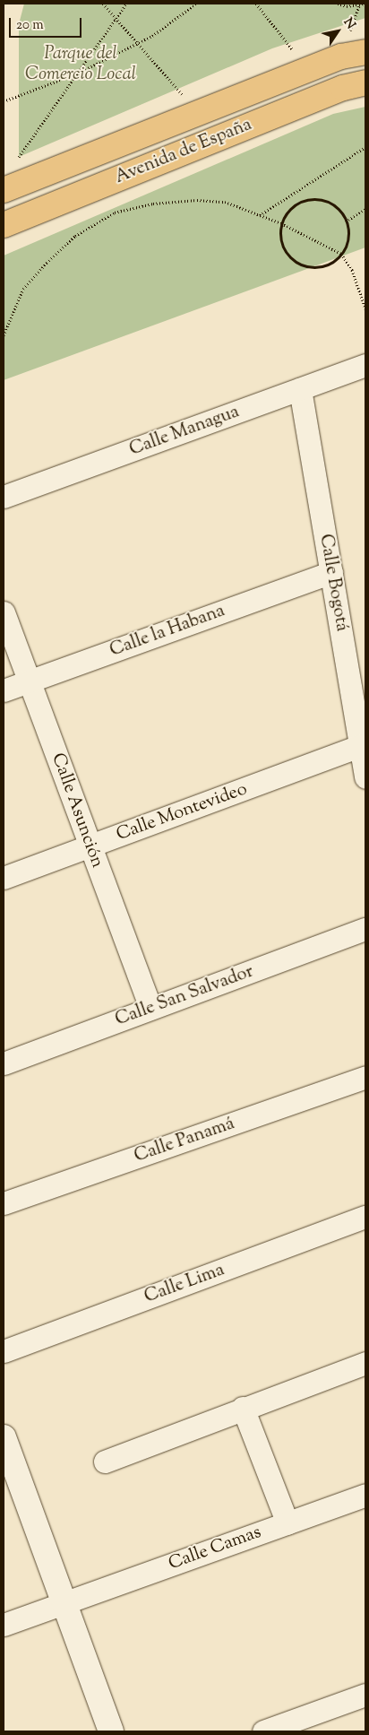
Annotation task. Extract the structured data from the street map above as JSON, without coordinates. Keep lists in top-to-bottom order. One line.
{"streets":{"main road":["Avenida de España"],"street":["Calle Managua","Calle Bogotá","Calle la Habana","Calle Asunción","Calle Montevideo","Calle San Salvador","Calle Panamá","Calle Lima","Calle Camas"]},"crossings":[["Calle Managua","Calle Bogotá"],["Calle Bogotá","Calle la Habana"],["Calle Bogotá","Calle Montevideo"],["Calle la Habana","Calle Asunción"],["Calle Asunción","Calle Montevideo"],["Calle Asunción","Calle San Salvador"]],"parks":["Parque del Comercio Local"],"scale_bar":"20 m","north":"top right"}
